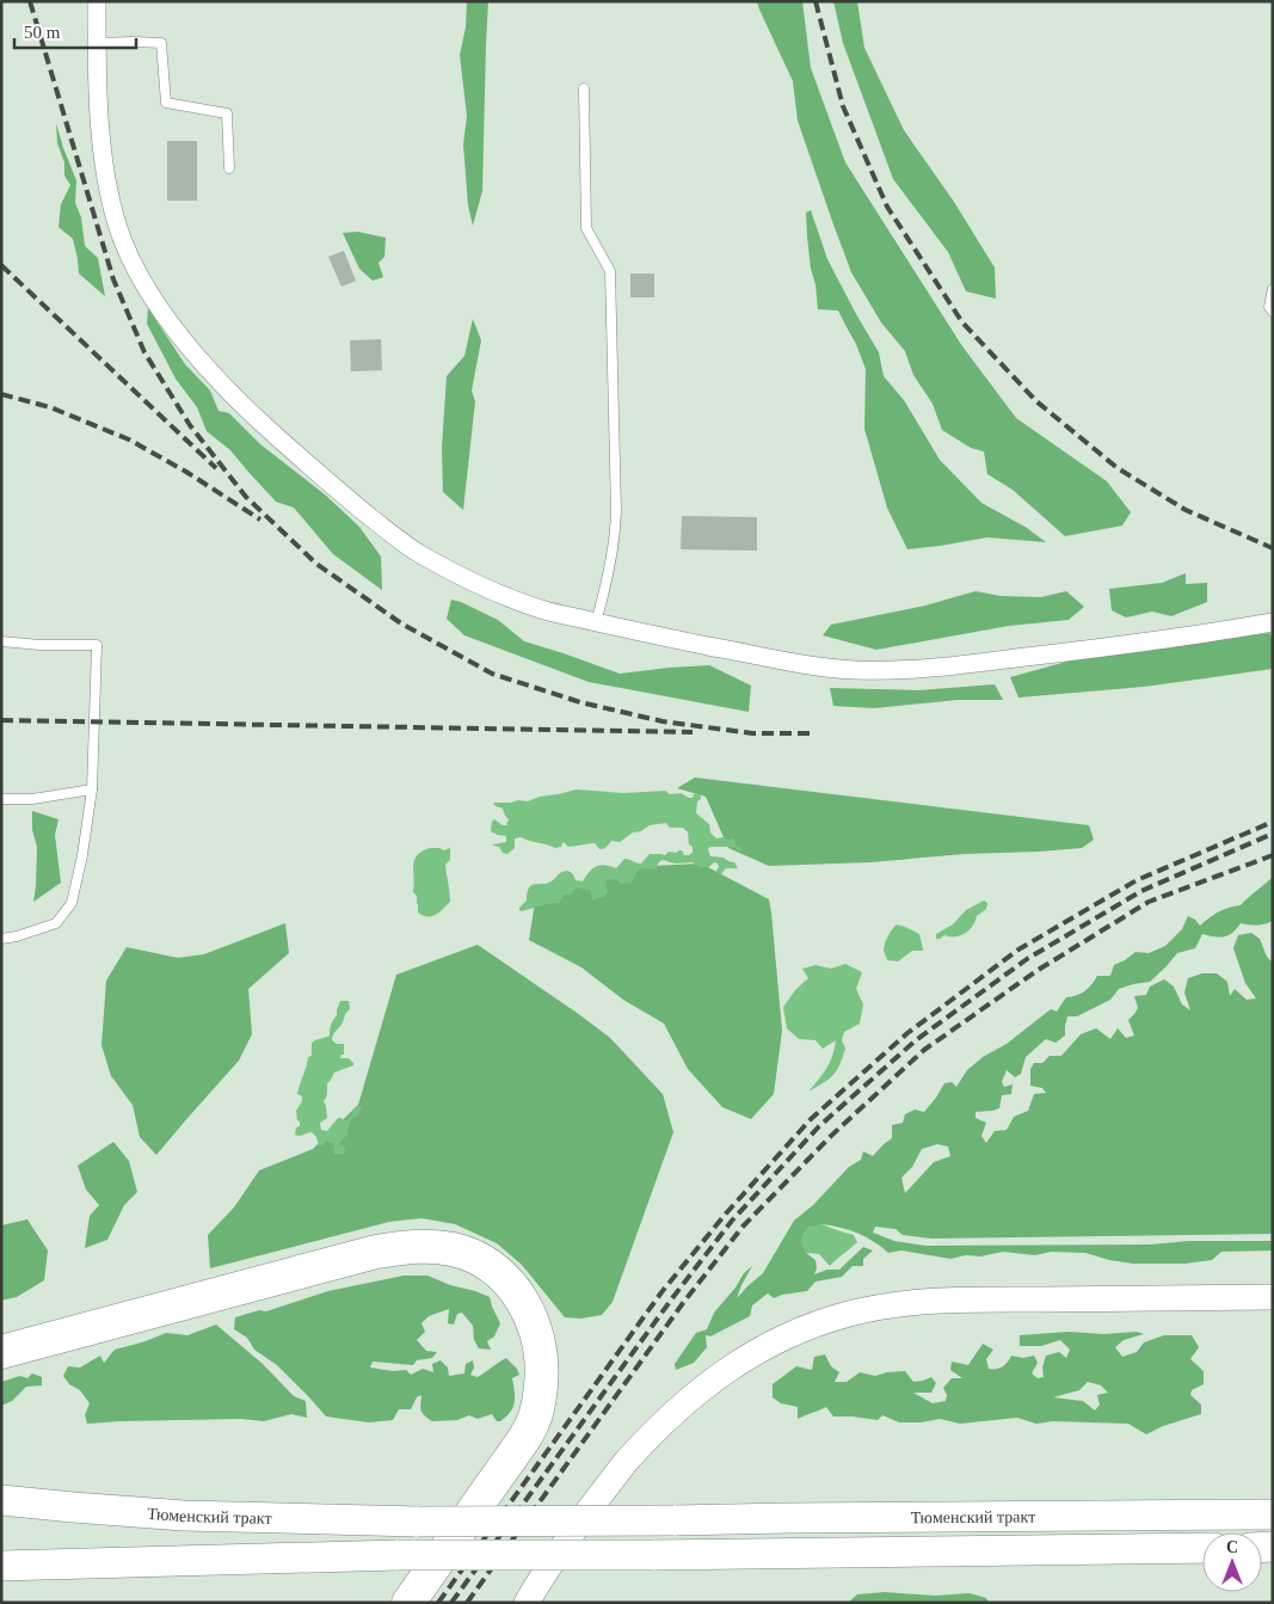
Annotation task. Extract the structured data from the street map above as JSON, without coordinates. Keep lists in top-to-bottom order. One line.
{"streets":{"main road":["Тюменский тракт"]},"scale_bar":"50 m","north":"top"}
